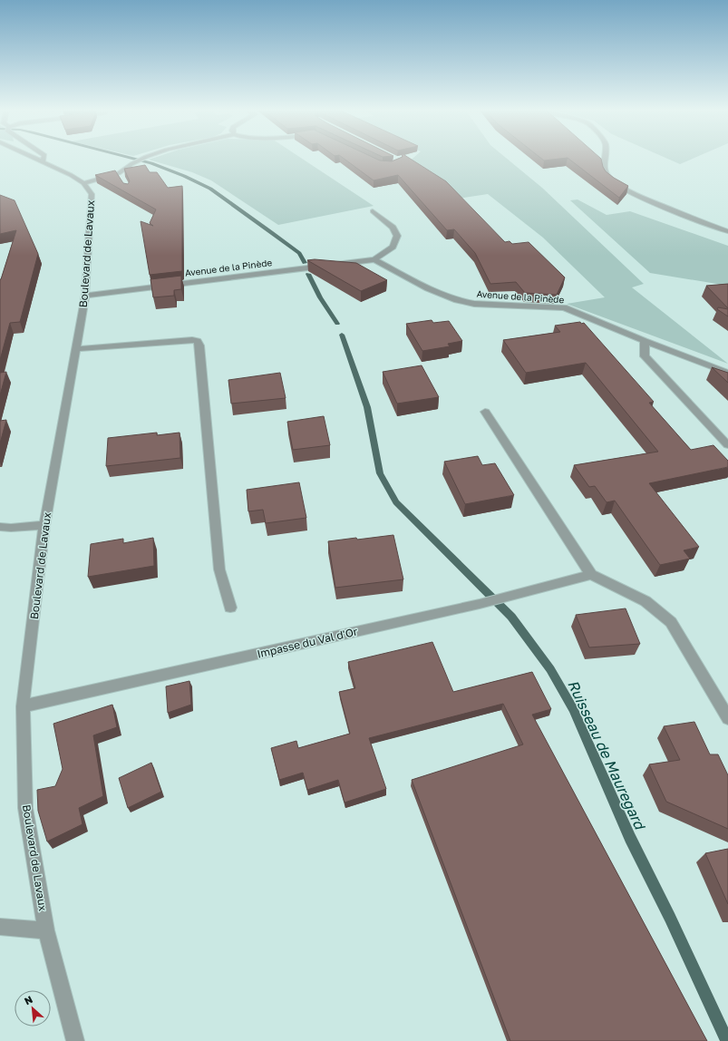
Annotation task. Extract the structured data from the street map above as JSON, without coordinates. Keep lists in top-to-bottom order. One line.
{"streets":{"street":["Boulevard de Lavaux","Avenue de la Pinède","Impasse du Val d'Or"]},"crossings":[["Boulevard de Lavaux","Avenue de la Pinède"],["Boulevard de Lavaux","Impasse du Val d'Or"]],"water":["Ruisseau de Mauregard"],"north":"top left"}
